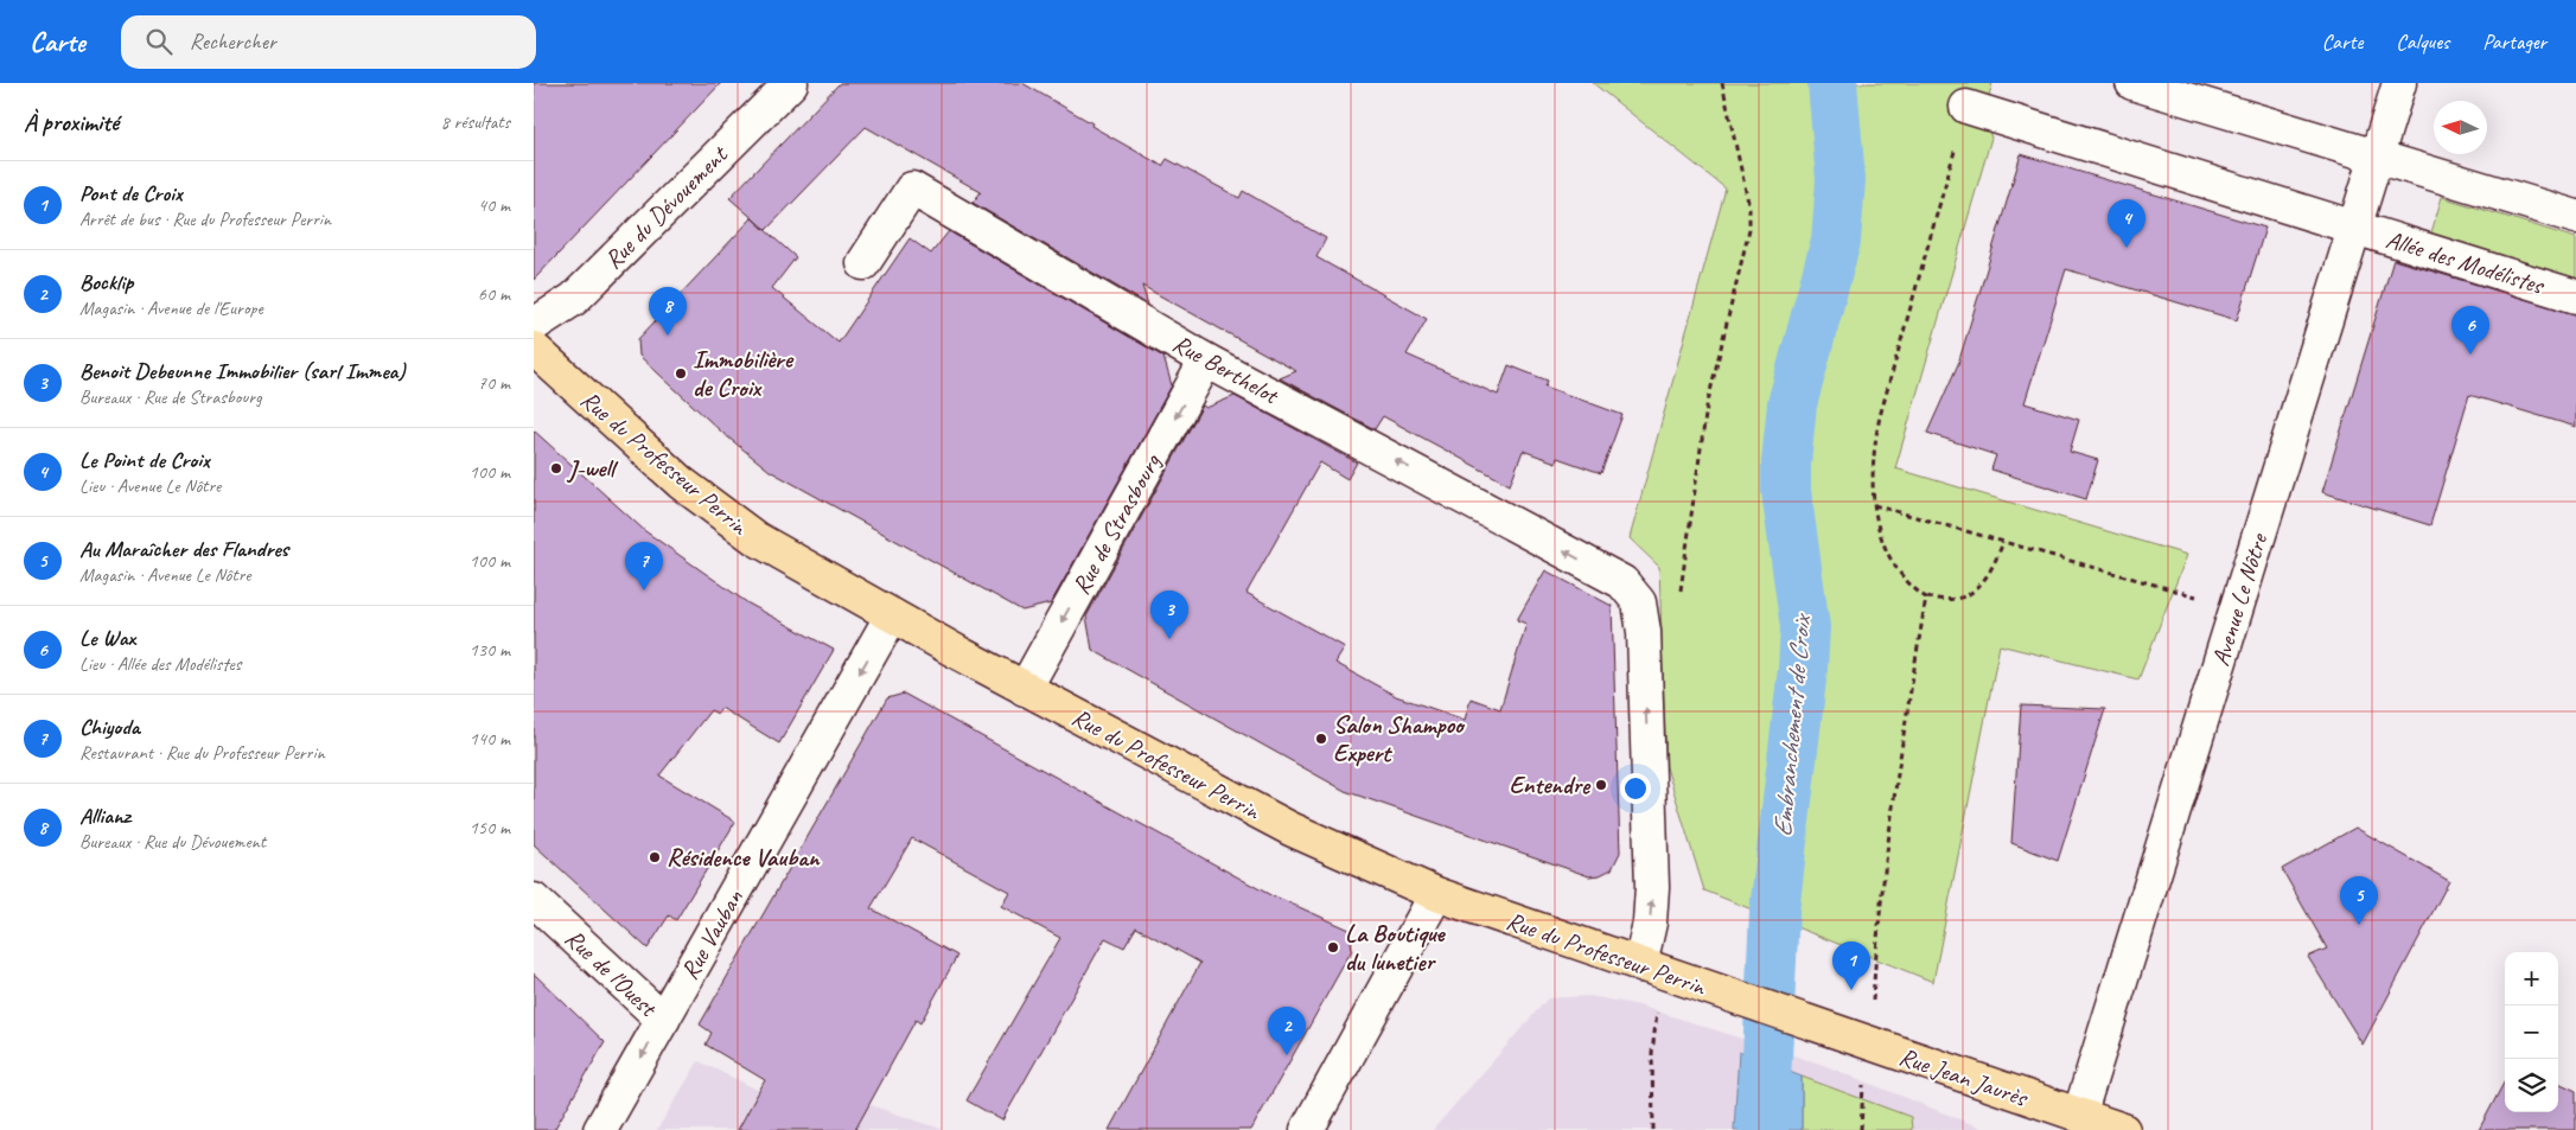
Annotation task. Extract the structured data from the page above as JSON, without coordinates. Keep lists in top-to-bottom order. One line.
{"streets":{"main road":["Rue du Professeur Perrin","Rue Jean Jaurès"],"street":["Rue du Dévouement","Allée des Modélistes","Rue Berthelot","Rue de Strasbourg","Avenue Le Nôtre","Rue Vauban","Rue de l'Ouest"]},"crossings":[["Allée des Modélistes","Avenue Le Nôtre"],["Rue Berthelot","Rue du Professeur Perrin"],["Rue Berthelot","Rue de Strasbourg"],["Rue du Professeur Perrin","Rue de Strasbourg"],["Rue du Professeur Perrin","Rue Vauban"],["Rue du Professeur Perrin","Rue Jean Jaurès"],["Avenue Le Nôtre","Rue Jean Jaurès"],["Rue Vauban","Rue de l'Ouest"]],"one_way":["Rue Berthelot","Rue de Strasbourg","Rue Vauban"],"water":["Embranchement de Croix"],"places":["Immobilière de Croix","J-well","Salon Shampoo Expert","Entendre","Résidence Vauban","La Boutique du lunetier"],"north":"left","page":{"header":"Carte","search":"Rechercher","nav":["Carte","Calques","Partager"],"heading":["À proximité","8 résultats"],"list":[{"mark":"1","name":"Pont de Croix","note":"Arrêt de bus · Rue du Professeur Perrin","value":"40 m"},{"mark":"2","name":"Bocklip","note":"Magasin · Avenue de l'Europe","value":"60 m"},{"mark":"3","name":"Benoit Debeunne Immobilier (sarl Immea)","note":"Bureaux · Rue de Strasbourg","value":"70 m"},{"mark":"4","name":"Le Point de Croix","note":"Lieu · Avenue Le Nôtre","value":"100 m"},{"mark":"5","name":"Au Maraîcher des Flandres","note":"Magasin · Avenue Le Nôtre","value":"100 m"},{"mark":"6","name":"Le Wax","note":"Lieu · Allée des Modélistes","value":"130 m"},{"mark":"7","name":"Chiyoda","note":"Restaurant · Rue du Professeur Perrin","value":"140 m"},{"mark":"8","name":"Allianz","note":"Bureaux · Rue du Dévouement","value":"150 m"}],"pins":["4","8","6","7","3","5","1","2"],"map_buttons":["+","−"]}}
